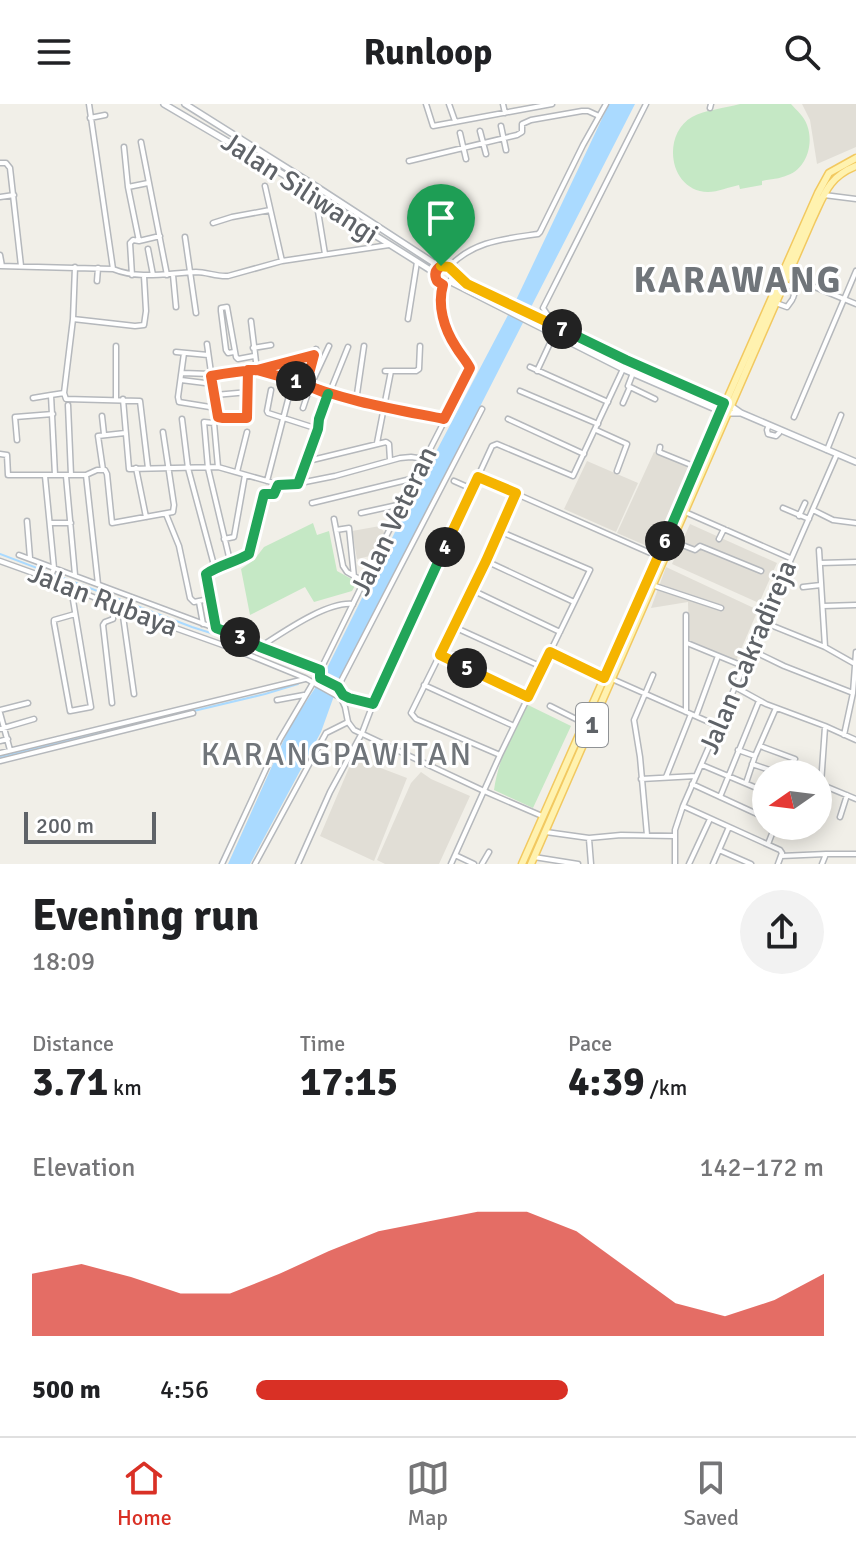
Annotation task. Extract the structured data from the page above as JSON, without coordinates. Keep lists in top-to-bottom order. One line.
{"streets":{"main road":["Jalan Siliwangi","1"],"street":["Jalan Veteran","Jalan Rubaya","Jalan Cakradireja"]},"crossings":[["Jalan Siliwangi","Jalan Veteran"],["Jalan Rubaya","1"]],"districts":["KARAWANG","KARANGPAWITAN"],"scale_bar":"200 m","north":"left","page":{"header":"Runloop","pins":["7","1","6","4","3","5"],"scale":"200 m","heading":["Evening run","18:09"],"stats":[["Distance","3.71 km"],["Time","17:15"],["Pace","4:39 /km"]],"chart":["Elevation","142–172 m"],"list":[{"name":"500 m","note":"4:56"}],"tabs":["Home","Map","Saved"]}}
